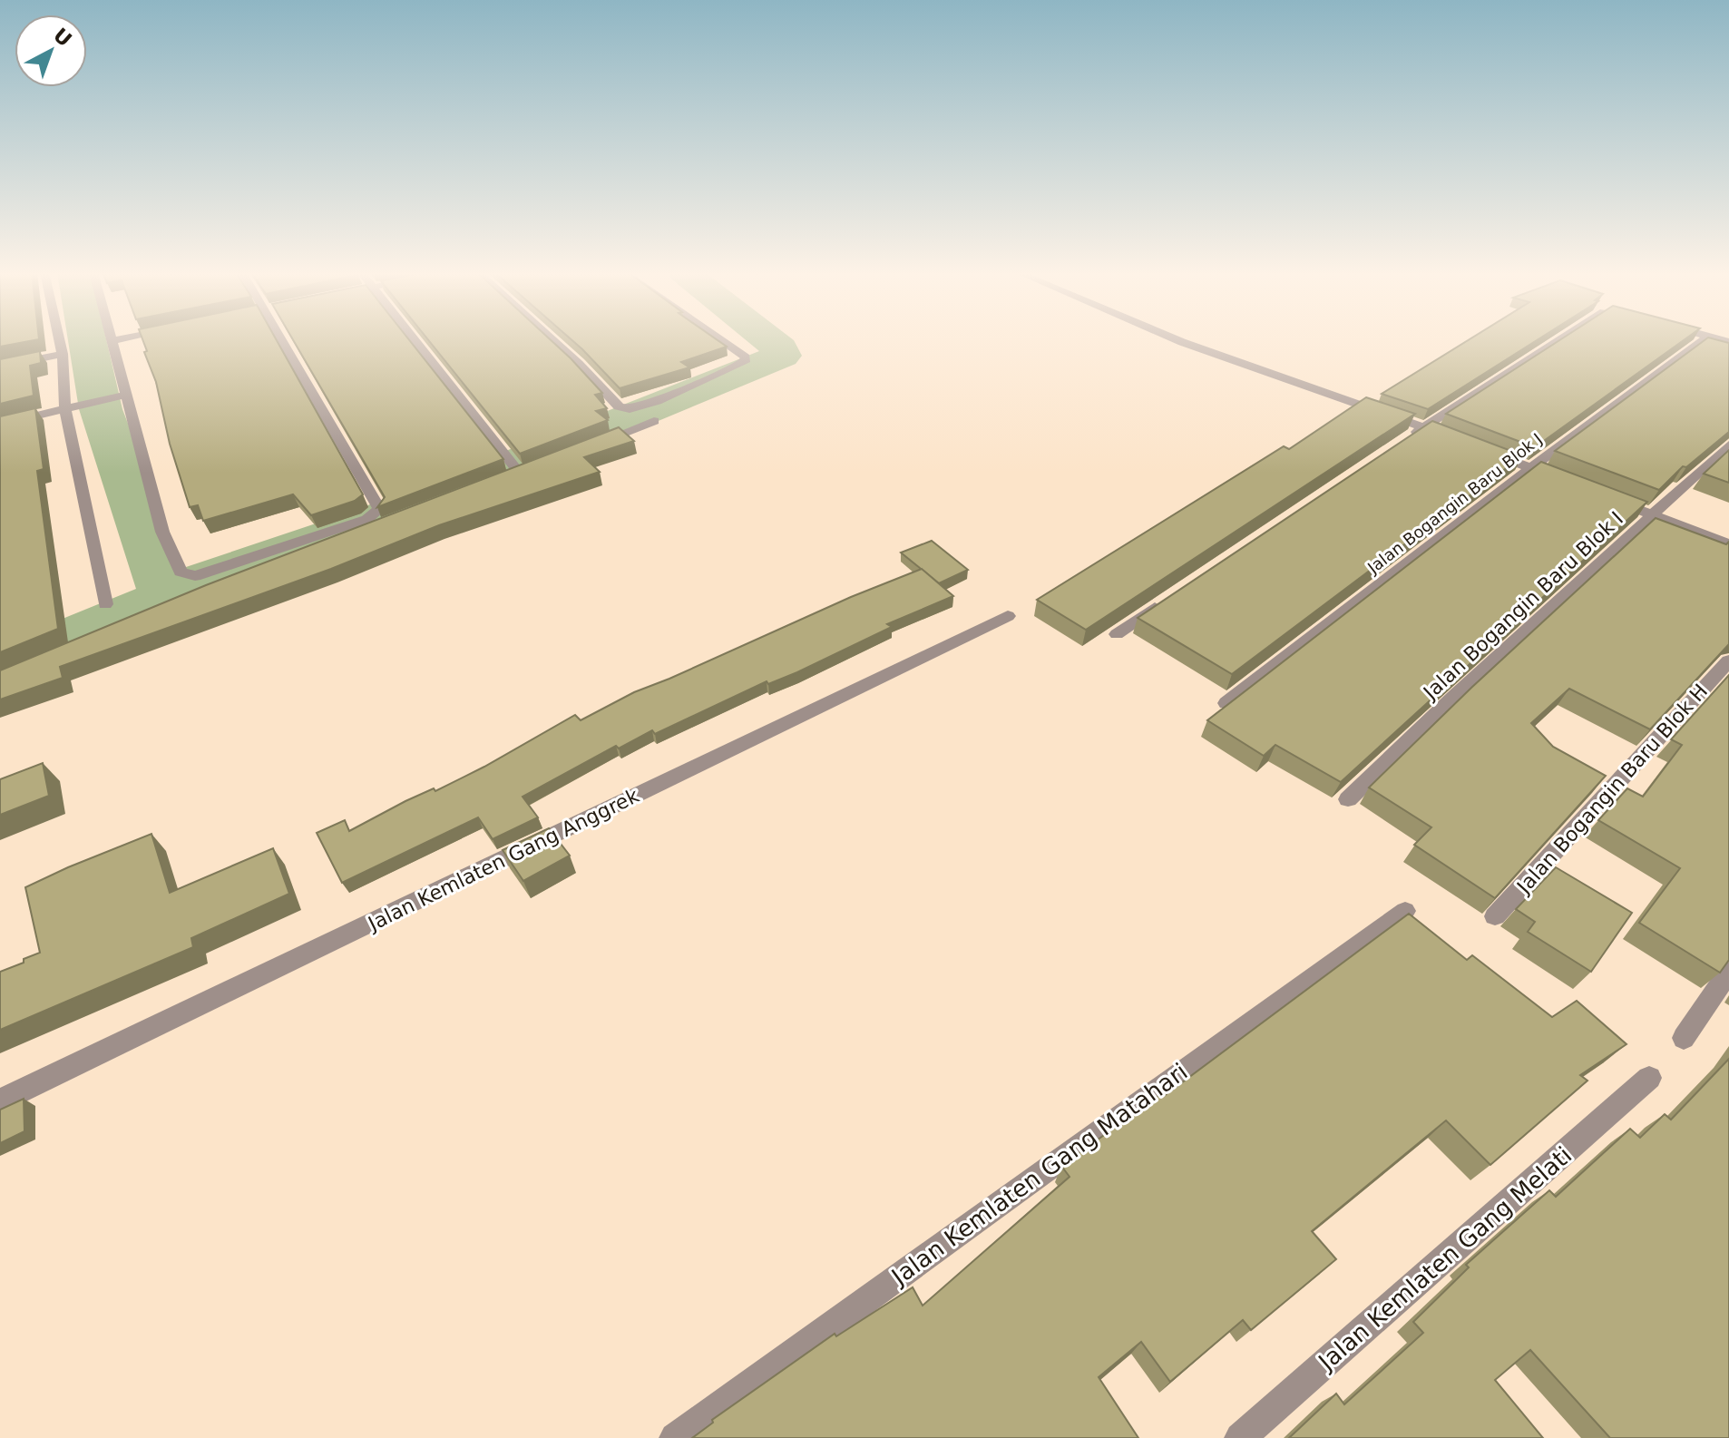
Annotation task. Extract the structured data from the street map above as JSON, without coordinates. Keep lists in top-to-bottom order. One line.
{"streets":{"street":["Jalan Bogangin Baru Blok J","Jalan Bogangin Baru Blok I","Jalan Bogangin Baru Blok H","Jalan Kemlaten Gang Anggrek","Jalan Kemlaten Gang Matahari","Jalan Kemlaten Gang Melati"]},"north":"top right"}
